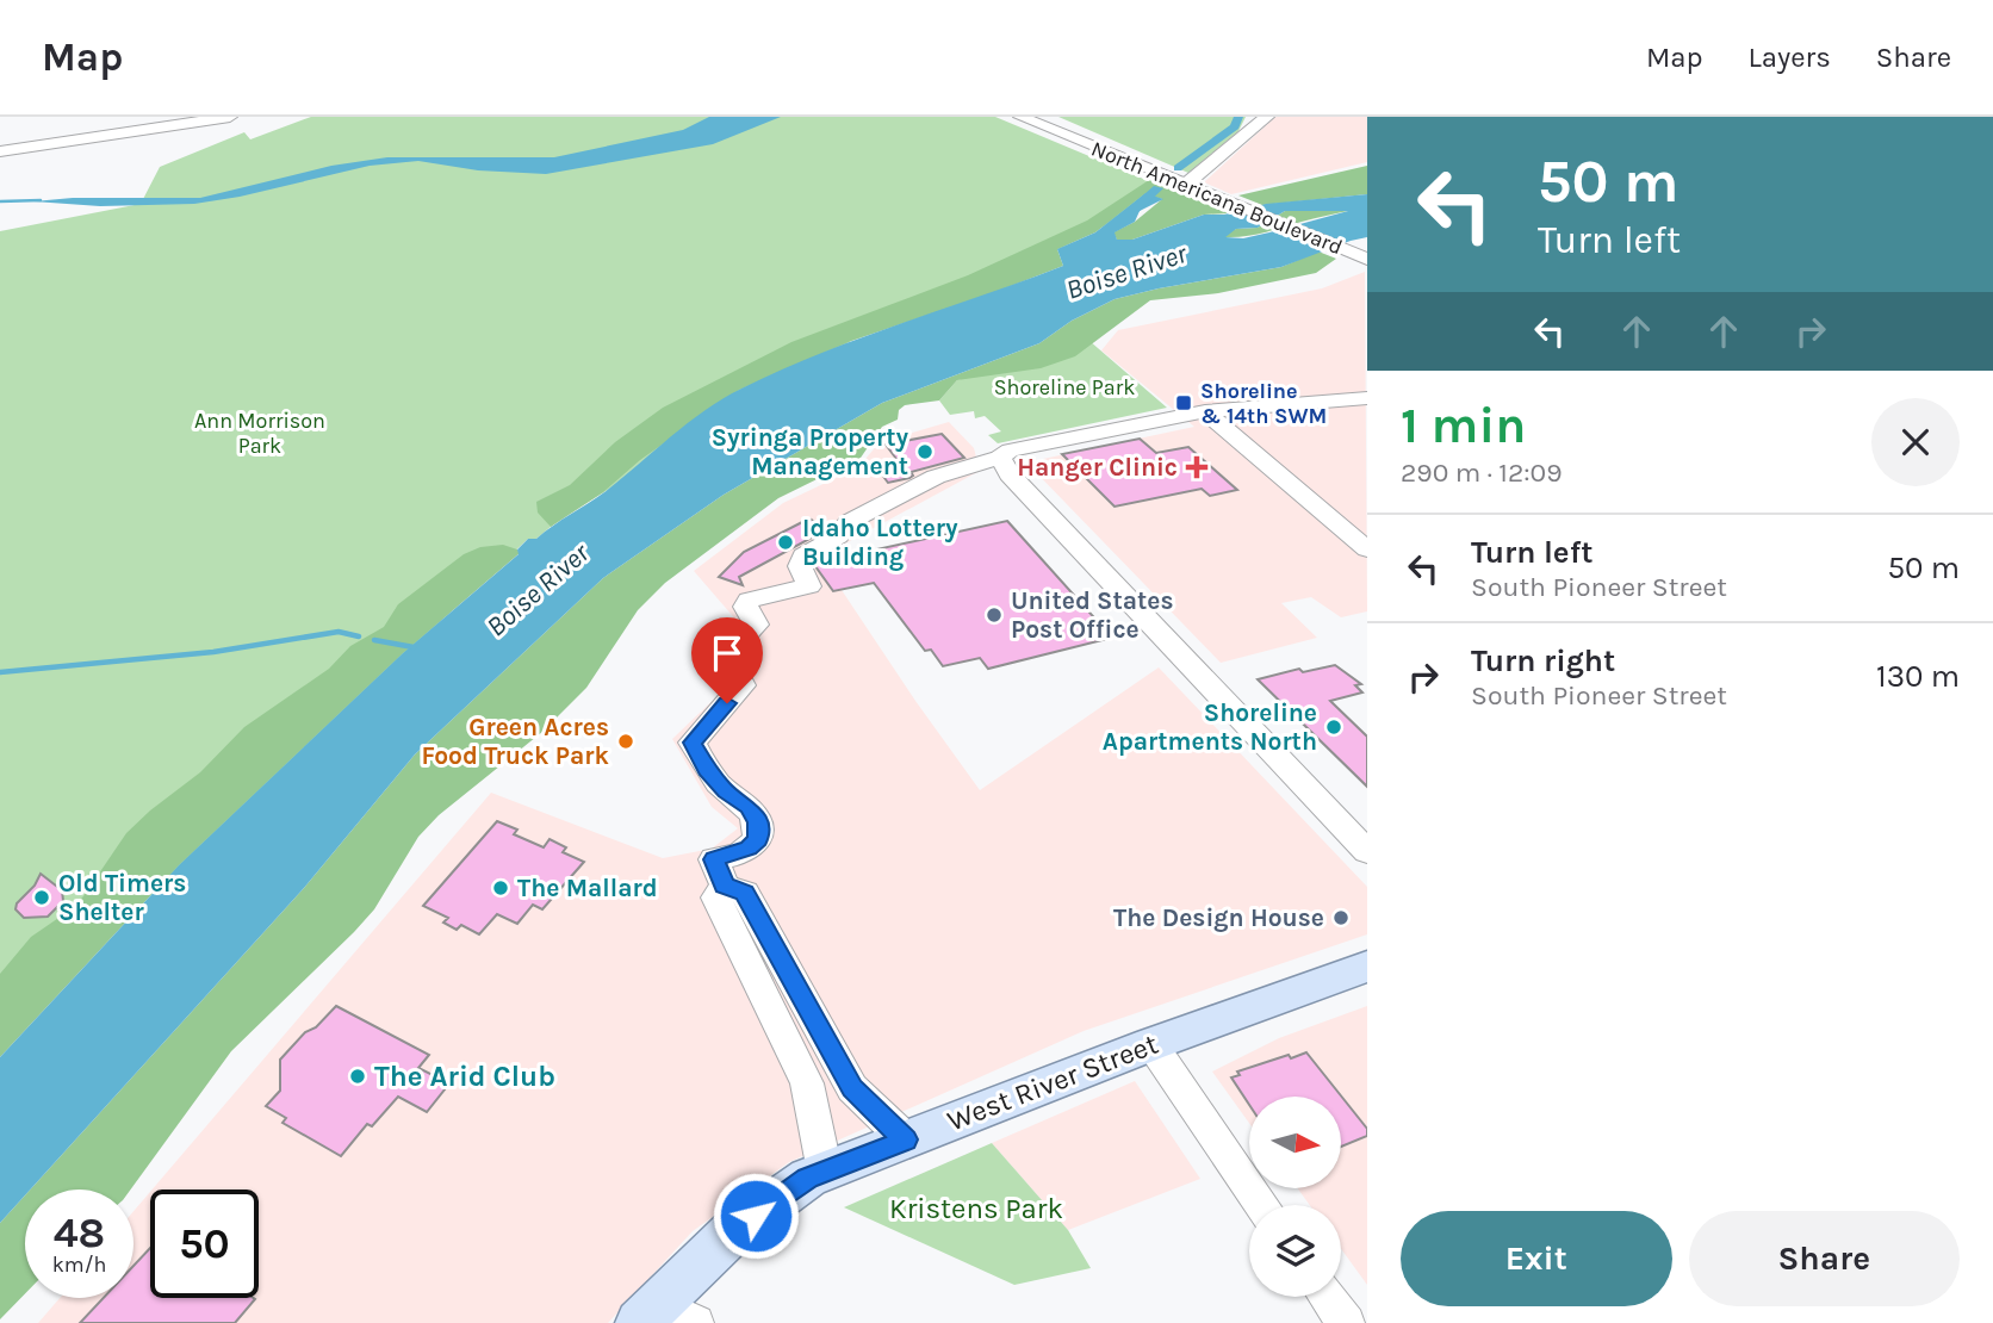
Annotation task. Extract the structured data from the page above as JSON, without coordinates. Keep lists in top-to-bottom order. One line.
{"streets":{"main road":["West River Street"],"street":["North Americana Boulevard"]},"water":["Boise River"],"parks":["Shoreline Park","Ann Morrison Park","Kristens Park"],"places":{"transit":["Shoreline & 14th SWM"],"other":["Syringa Property Management","Idaho Lottery Building","United States Post Office","Shoreline Apartments North","Green Acres Food Truck Park","The Mallard","Old Timers Shelter","The Design House","The Arid Club"],"health":["Hanger Clinic"]},"north":"right","page":{"header":"Map","nav":["Map","Layers","Share"],"turn":["50 m","Turn left"],"heading":["1 min","290 m · 12:09"],"list":[{"name":"Turn left","note":"South Pioneer Street","value":"50 m"},{"name":"Turn right","note":"South Pioneer Street","value":"130 m"}],"speed":"48 km/h","limit":"50","buttons":["Exit","Share"]}}
